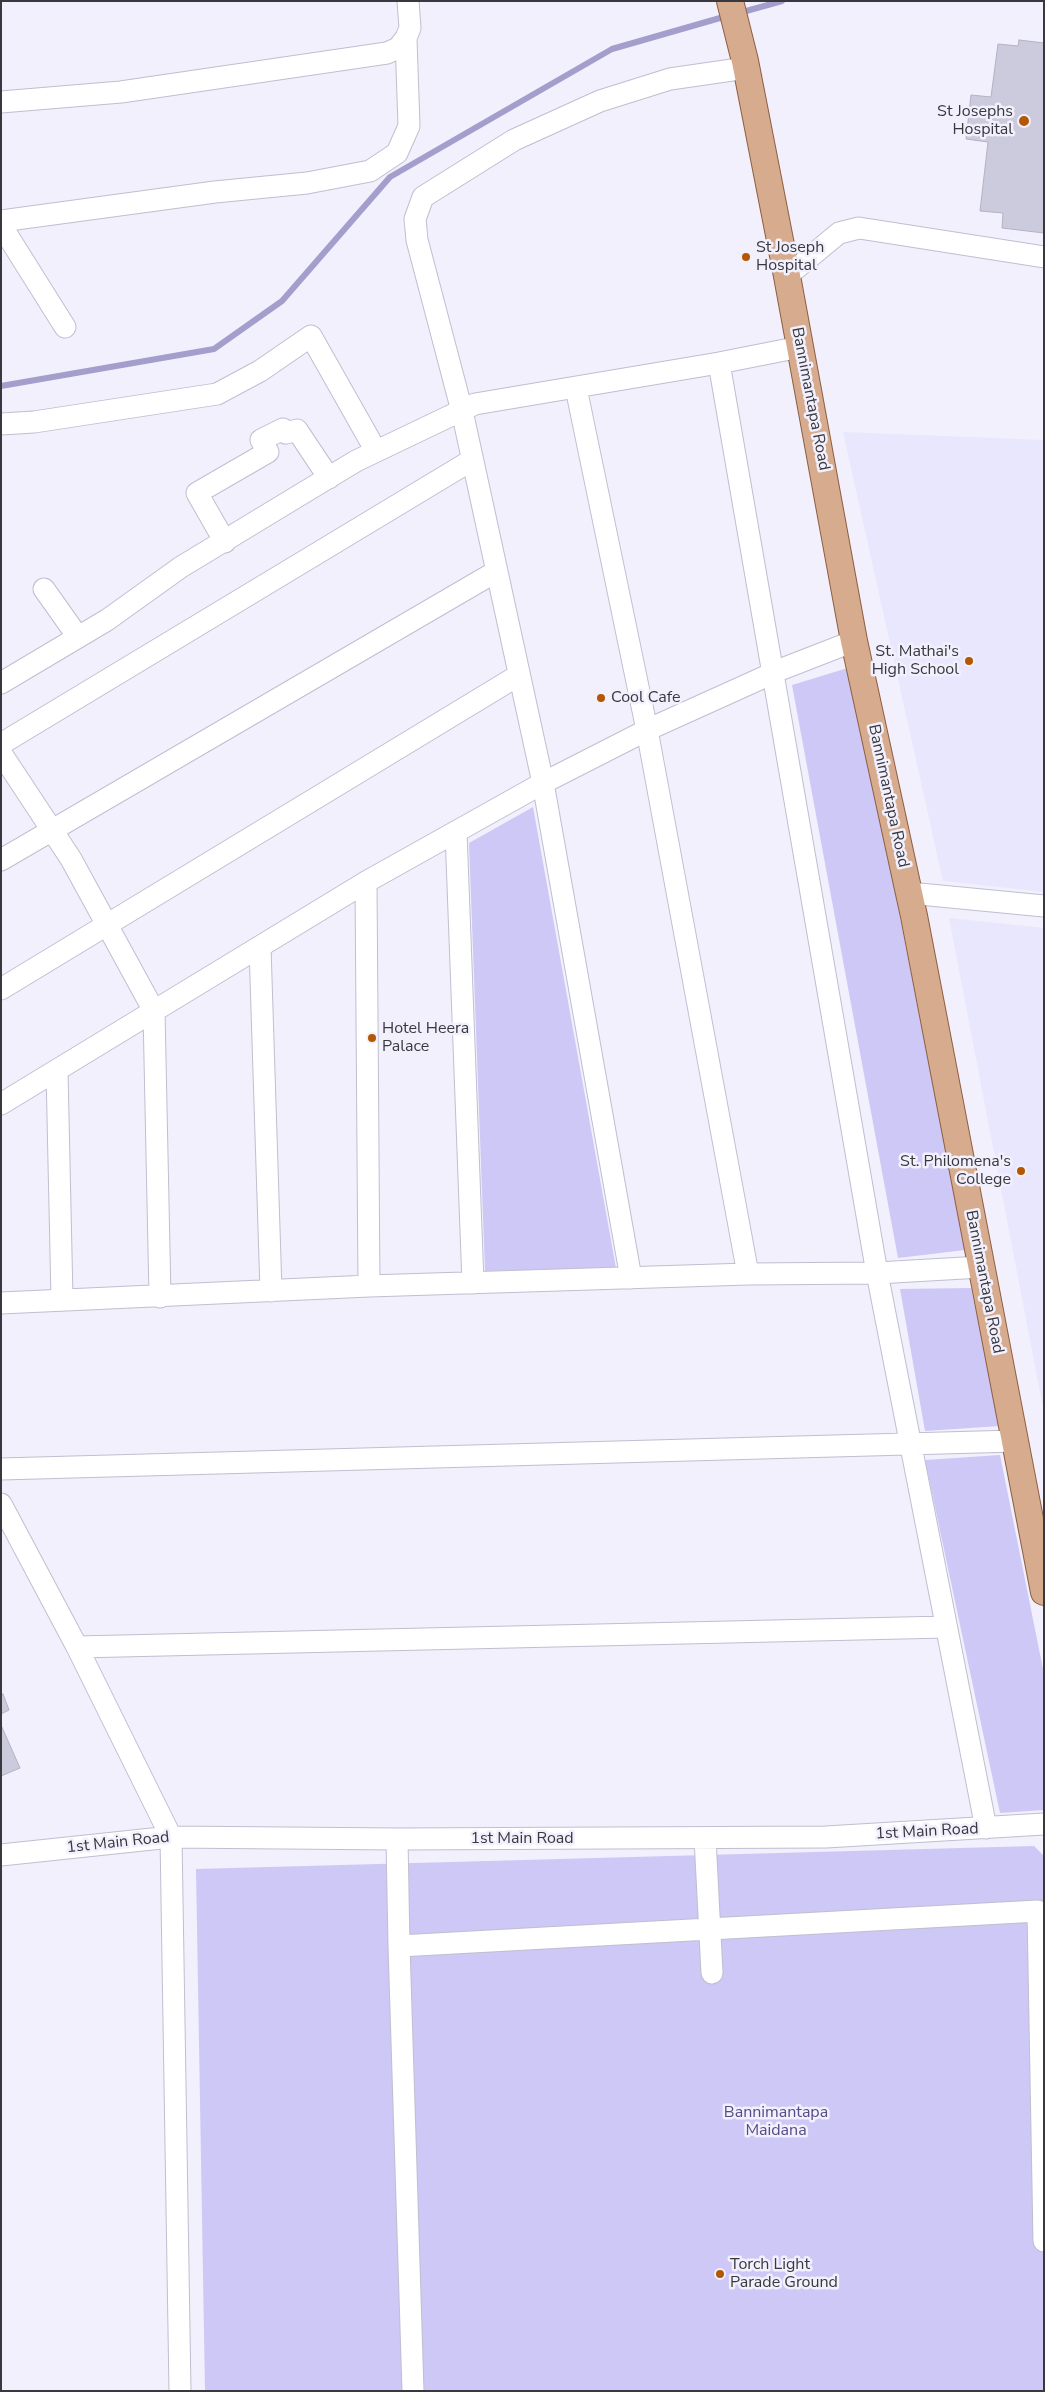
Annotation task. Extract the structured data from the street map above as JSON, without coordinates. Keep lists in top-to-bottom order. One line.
{"streets":{"main road":["Bannimantapa Road"],"street":["1st Main Road"]},"parks":["Bannimantapa Maidana"],"places":["St Josephs Hospital","St Joseph Hospital","St. Mathai's High School","Cool Cafe","Hotel Heera Palace","St. Philomena's College","Torch Light Parade Ground"]}
